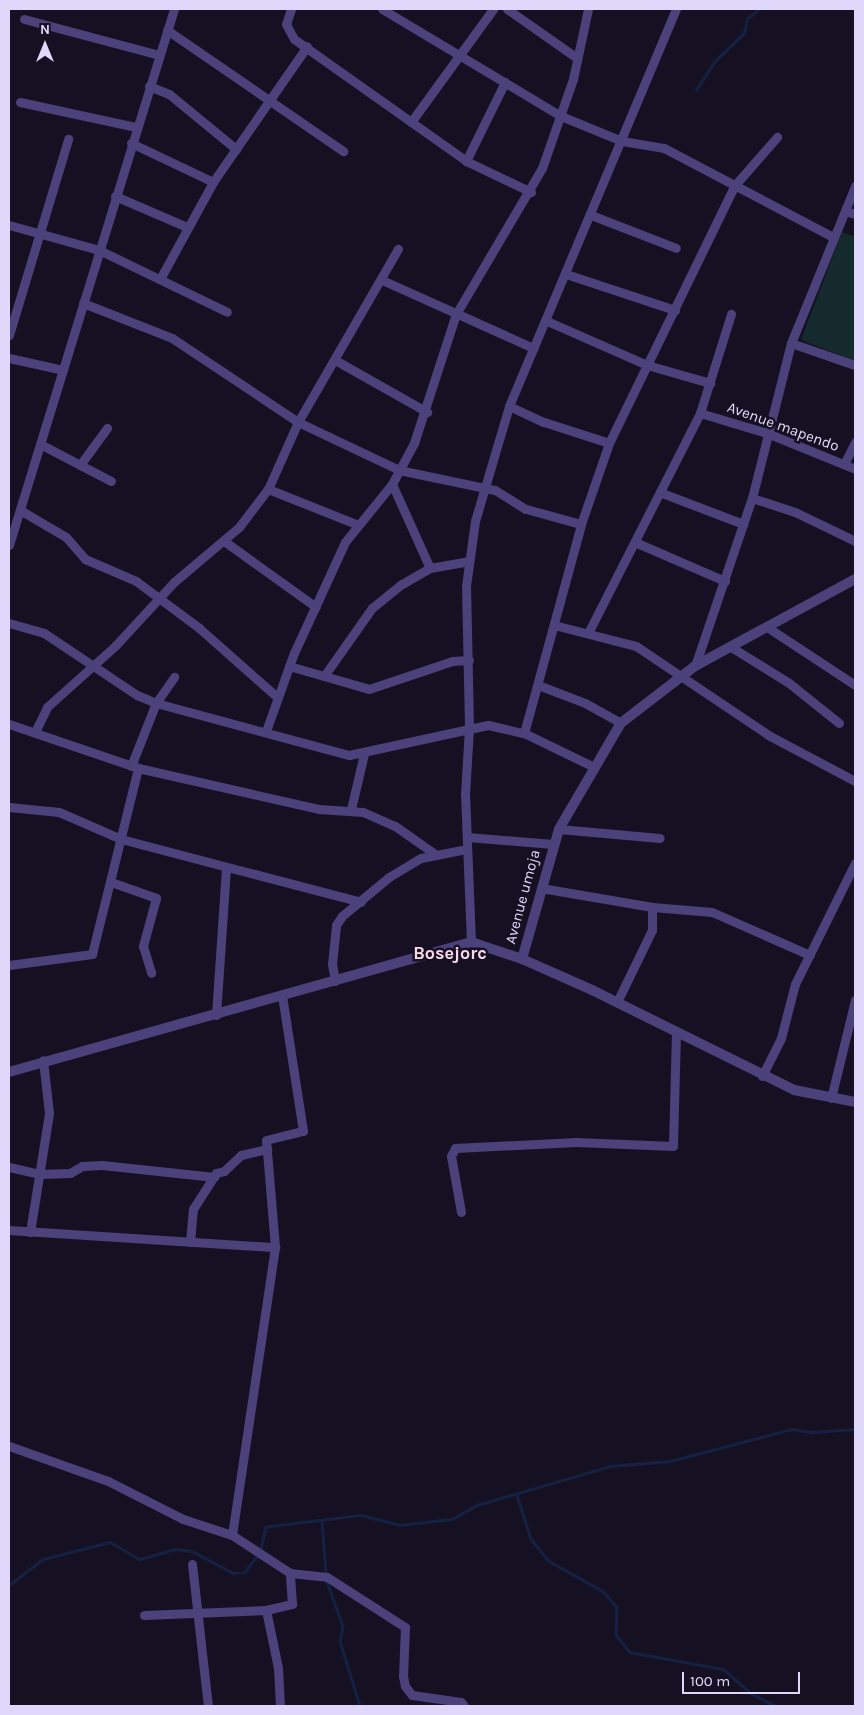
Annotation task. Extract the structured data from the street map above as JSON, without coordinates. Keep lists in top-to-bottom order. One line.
{"streets":{"street":["Avenue mapendo","Avenue umoja"]},"districts":["Bosejorc"],"scale_bar":"100 m","north":"top"}
